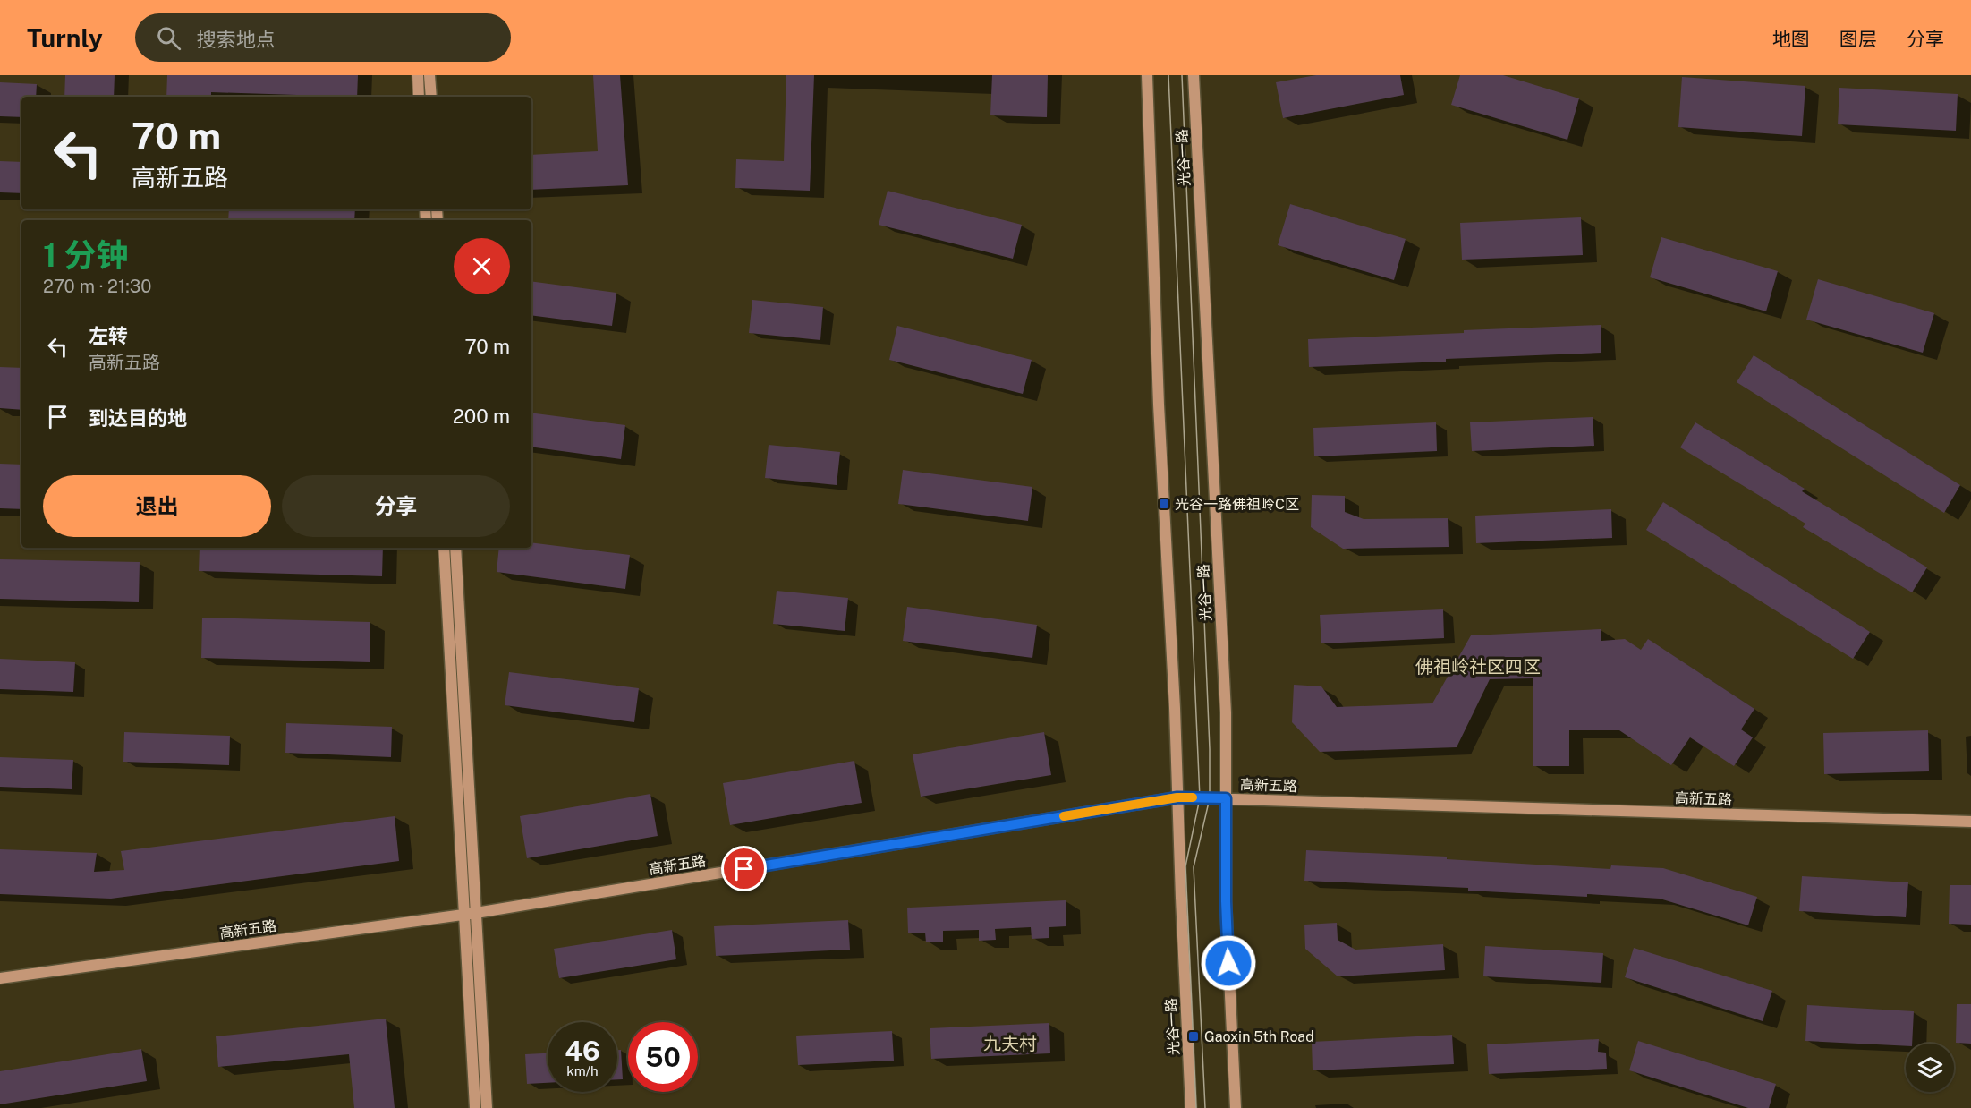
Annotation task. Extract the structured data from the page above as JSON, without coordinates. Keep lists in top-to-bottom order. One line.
{"streets":{"main road":["光谷一路","高新五路"]},"crossings":[["光谷一路","高新五路"]],"districts":["佛祖岭社区四区","九夫村"],"places":{"transit":["光谷一路佛祖岭C区","Gaoxin 5th Road"]},"page":{"header":"Turnly","search":"搜索地点","nav":["地图","图层","分享"],"turn":["70 m","高新五路"],"heading":["1 分钟","270 m · 21:30"],"list":[{"name":"左转","note":"高新五路","value":"70 m"},{"name":"到达目的地","value":"200 m"}],"buttons":["退出","分享"],"speed":"46 km/h","limit":"50"}}
